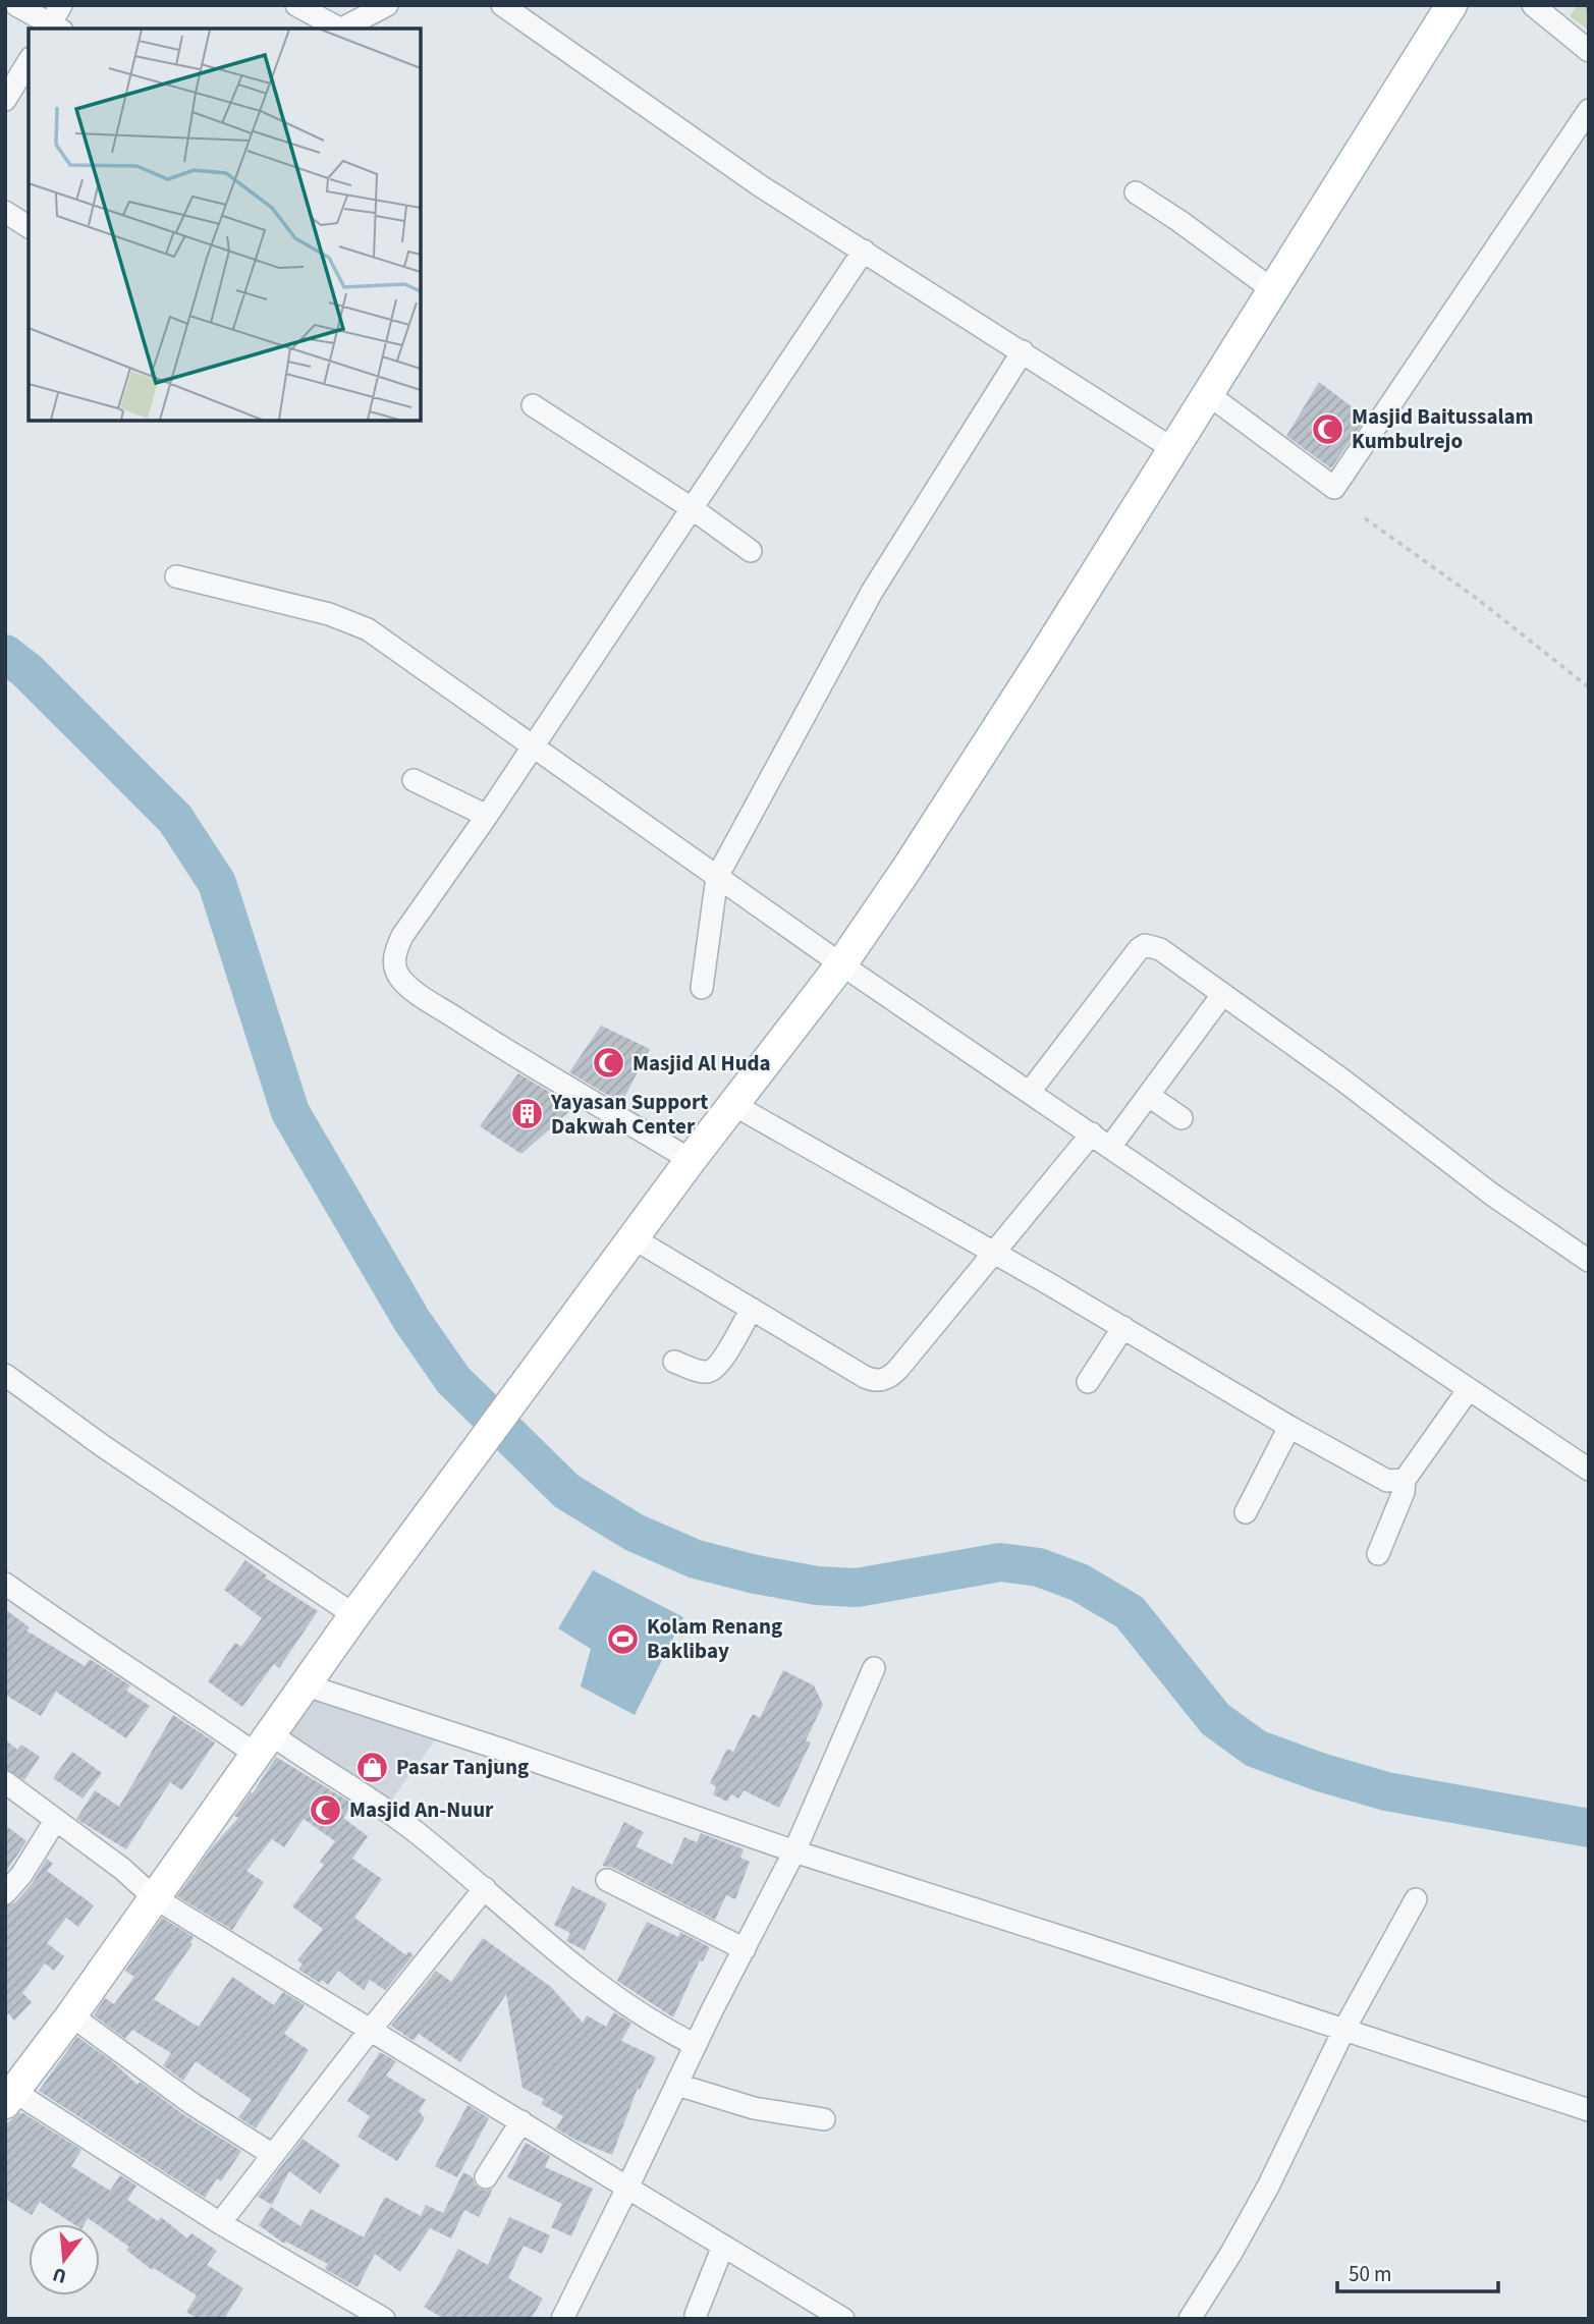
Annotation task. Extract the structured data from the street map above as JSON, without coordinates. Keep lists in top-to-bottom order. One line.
{"places":{"mosque":["Masjid Baitussalam Kumbulrejo","Masjid Al Huda","Masjid An-Nuur"],"building":["Yayasan Support Dakwah Center"],"sports":["Kolam Renang Baklibay"],"shop":["Pasar Tanjung"]},"scale_bar":"50 m","north":"bottom"}
